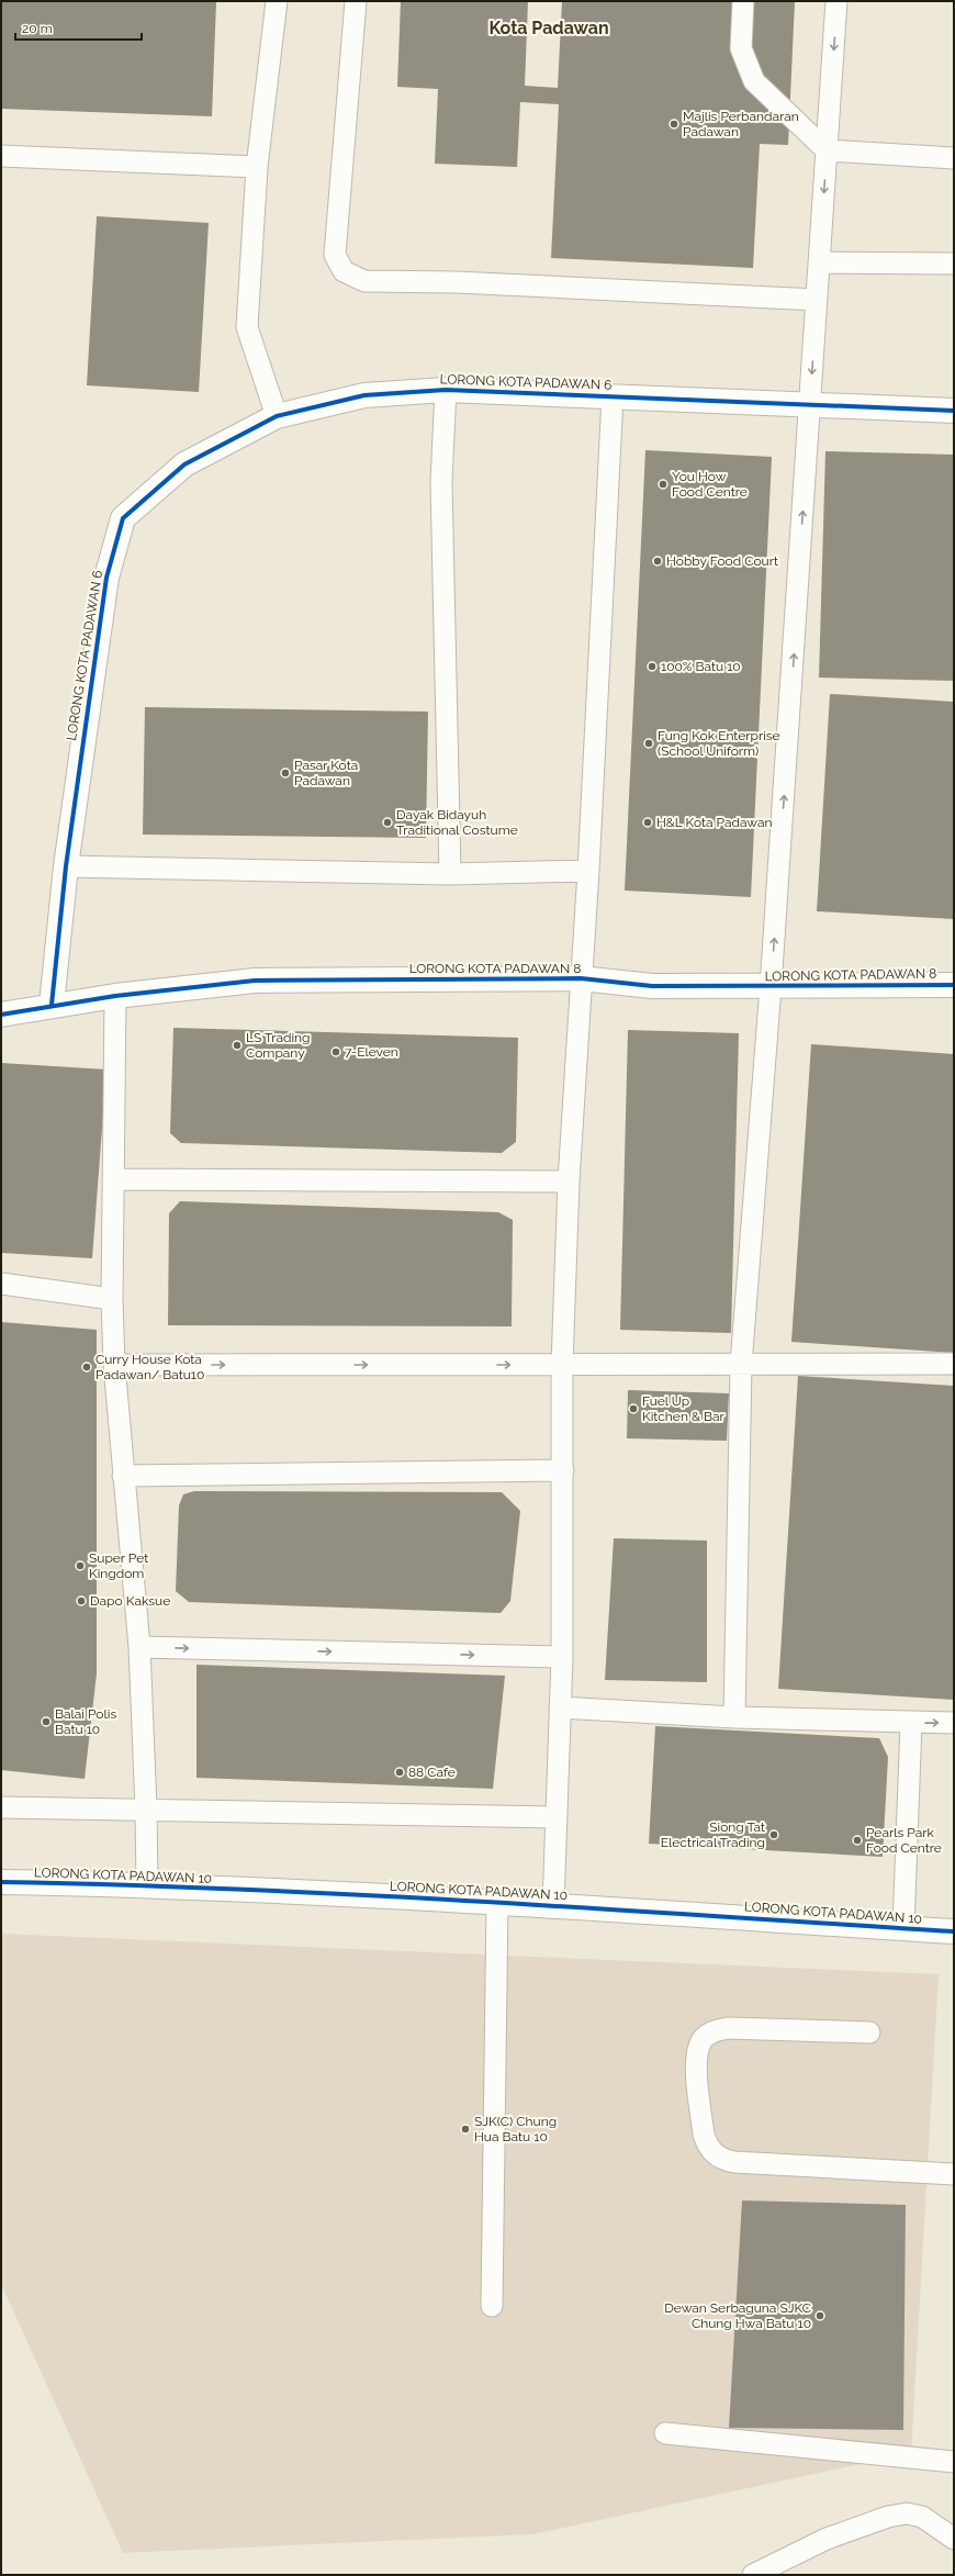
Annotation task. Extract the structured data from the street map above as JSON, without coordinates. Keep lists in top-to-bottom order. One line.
{"streets":{"street":["LORONG KOTA PADAWAN 6","LORONG KOTA PADAWAN 8","LORONG KOTA PADAWAN 10"]},"crossings":[["LORONG KOTA PADAWAN 6","LORONG KOTA PADAWAN 8"]],"districts":["Kota Padawan"],"places":["Majlis Perbandaran Padawan","You How Food Centre","Hobby Food Court","100% Batu 10","Fung Kok Enterprise (School Uniform)","Pasar Kota Padawan","Dayak Bidayuh Traditional Costume","H&L Kota Padawan","LS Trading Company","7-Eleven","Curry House Kota Padawan/ Batu10","Fuel Up Kitchen & Bar","Super Pet Kingdom","Dapo Kaksue","Balai Polis Batu 10","88 Cafe","Siong Tat Electrical Trading","Pearls Park Food Centre","SJK(C) Chung Hua Batu 10","Dewan Serbaguna SJKC Chung Hwa Batu 10"],"scale_bar":"20 m"}
